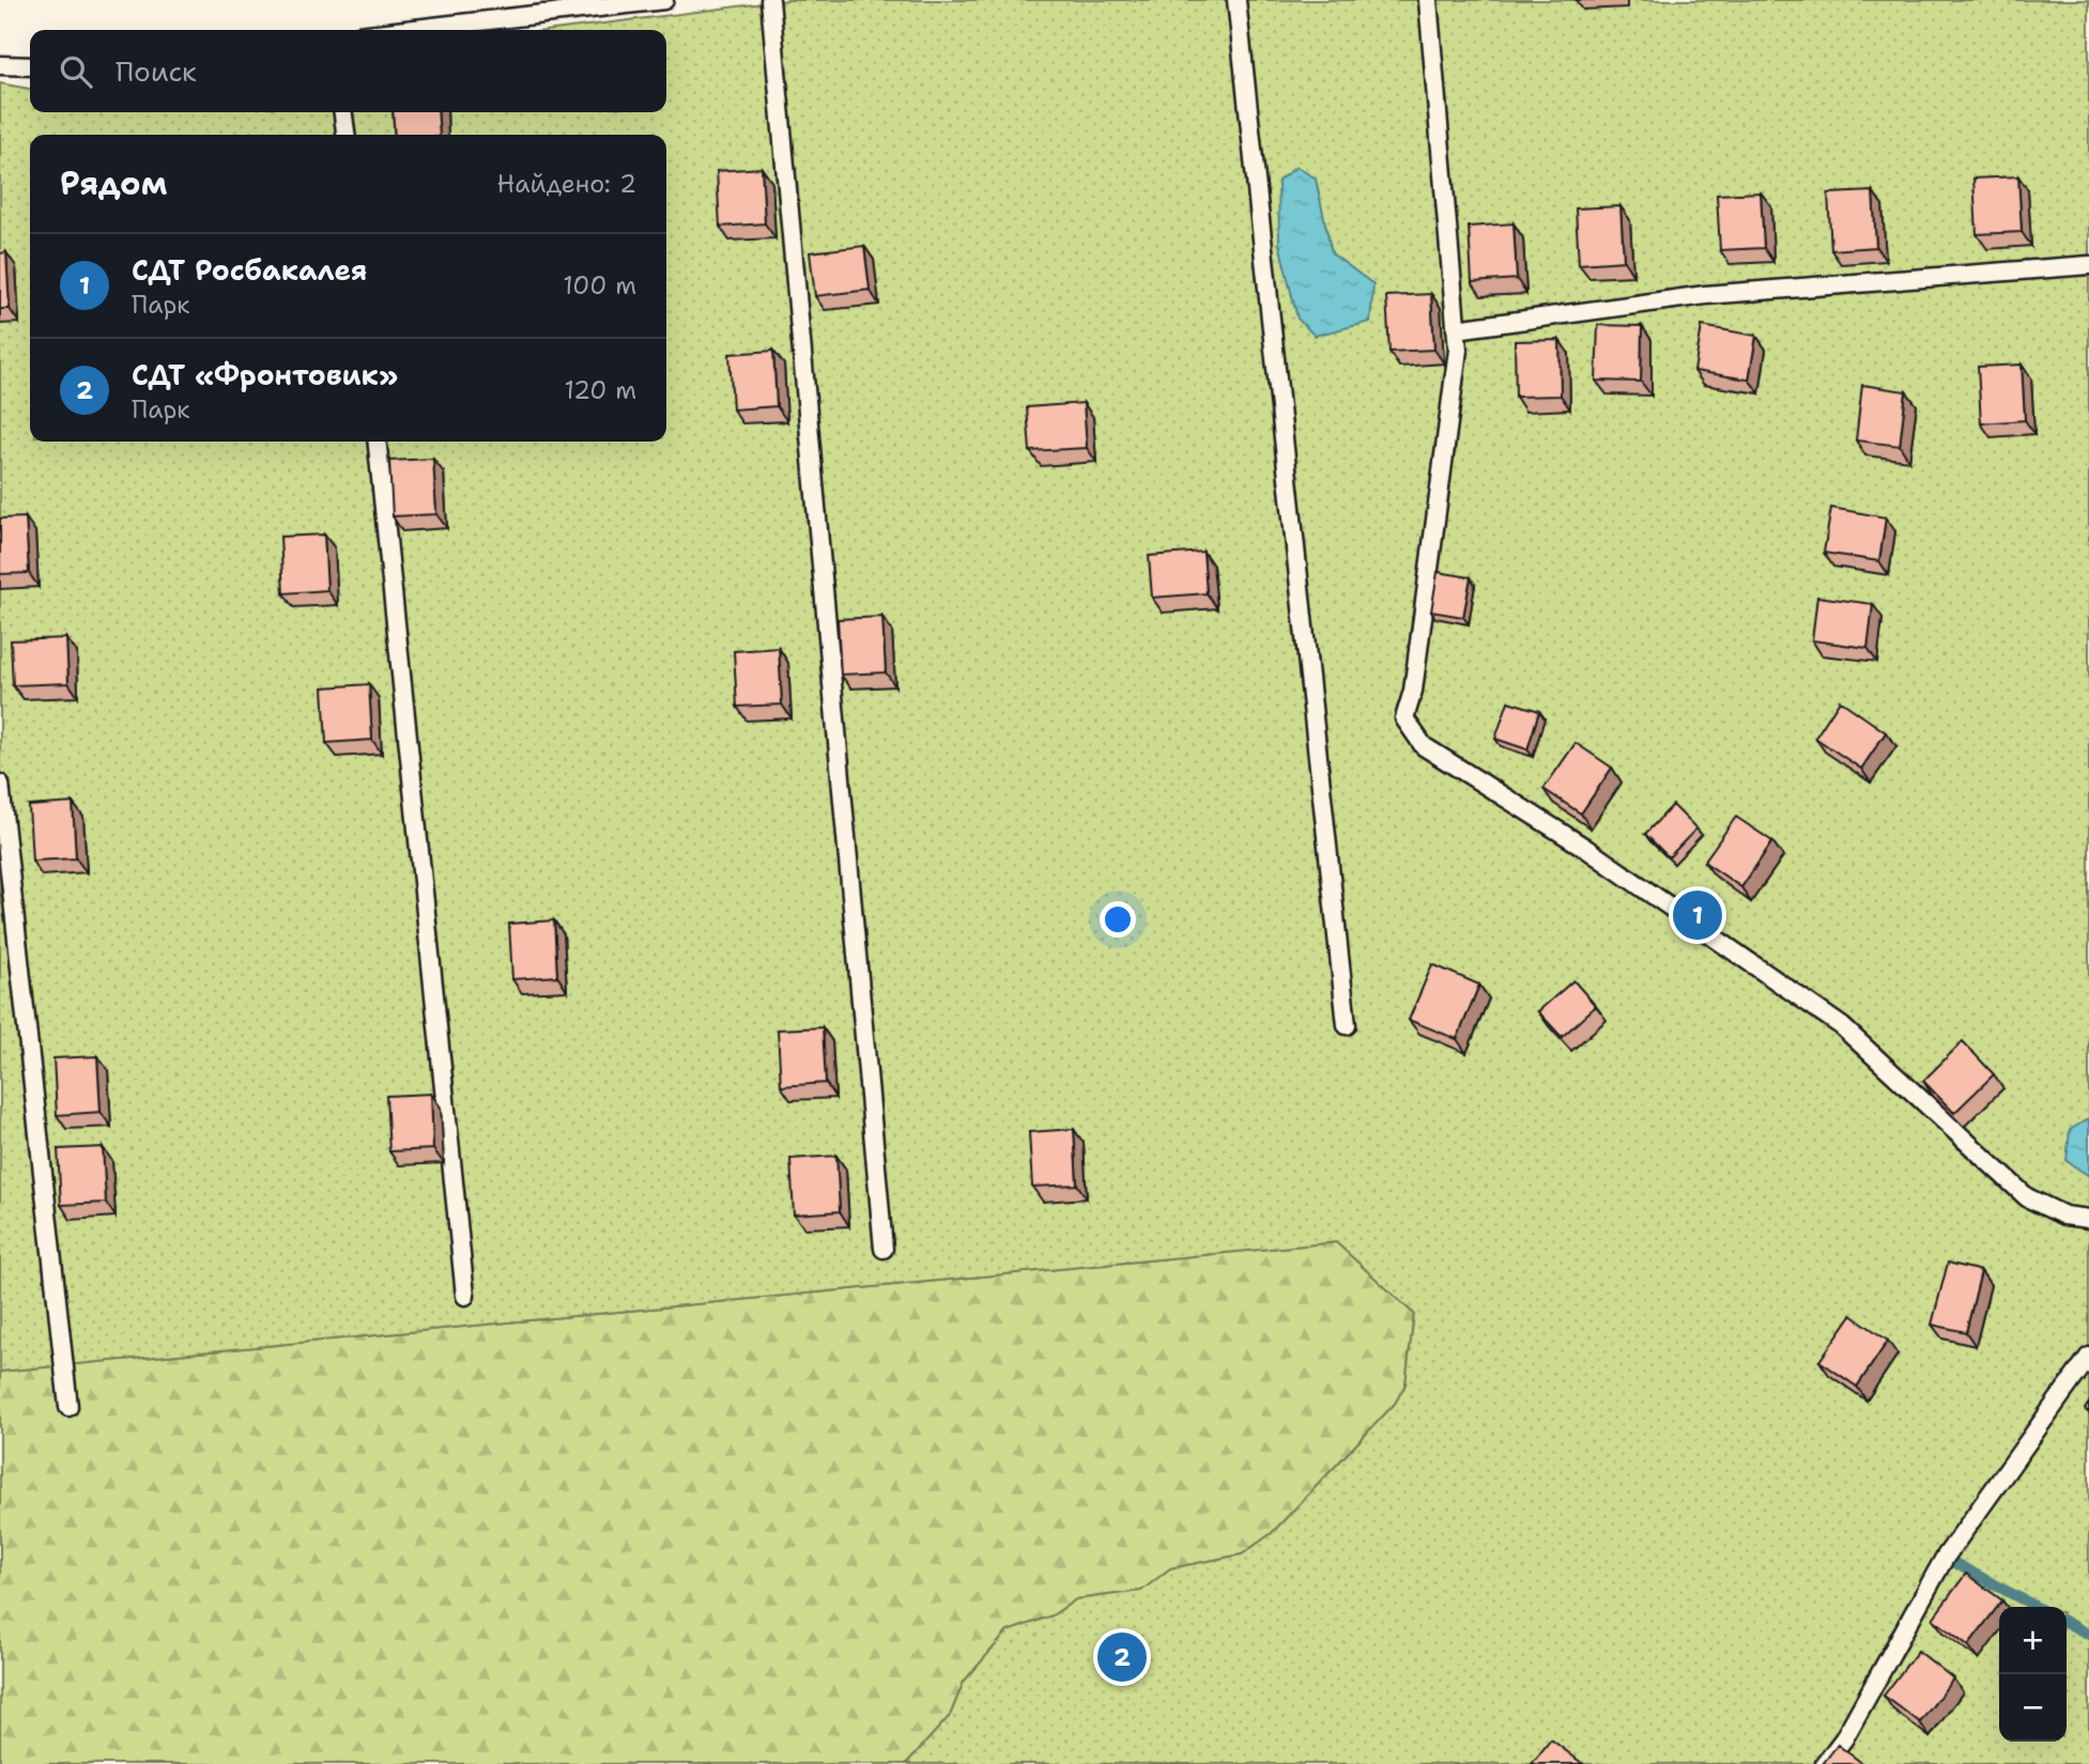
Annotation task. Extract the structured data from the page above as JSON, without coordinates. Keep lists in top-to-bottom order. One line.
{"page":{"search":"Поиск","heading":["Рядом","Найдено: 2"],"list":[{"mark":"1","name":"СДТ Росбакалея","note":"Парк","value":"100 m"},{"mark":"2","name":"СДТ «Фронтовик»","note":"Парк","value":"120 m"}],"pins":["1","2"],"map_buttons":["+","−"]}}
